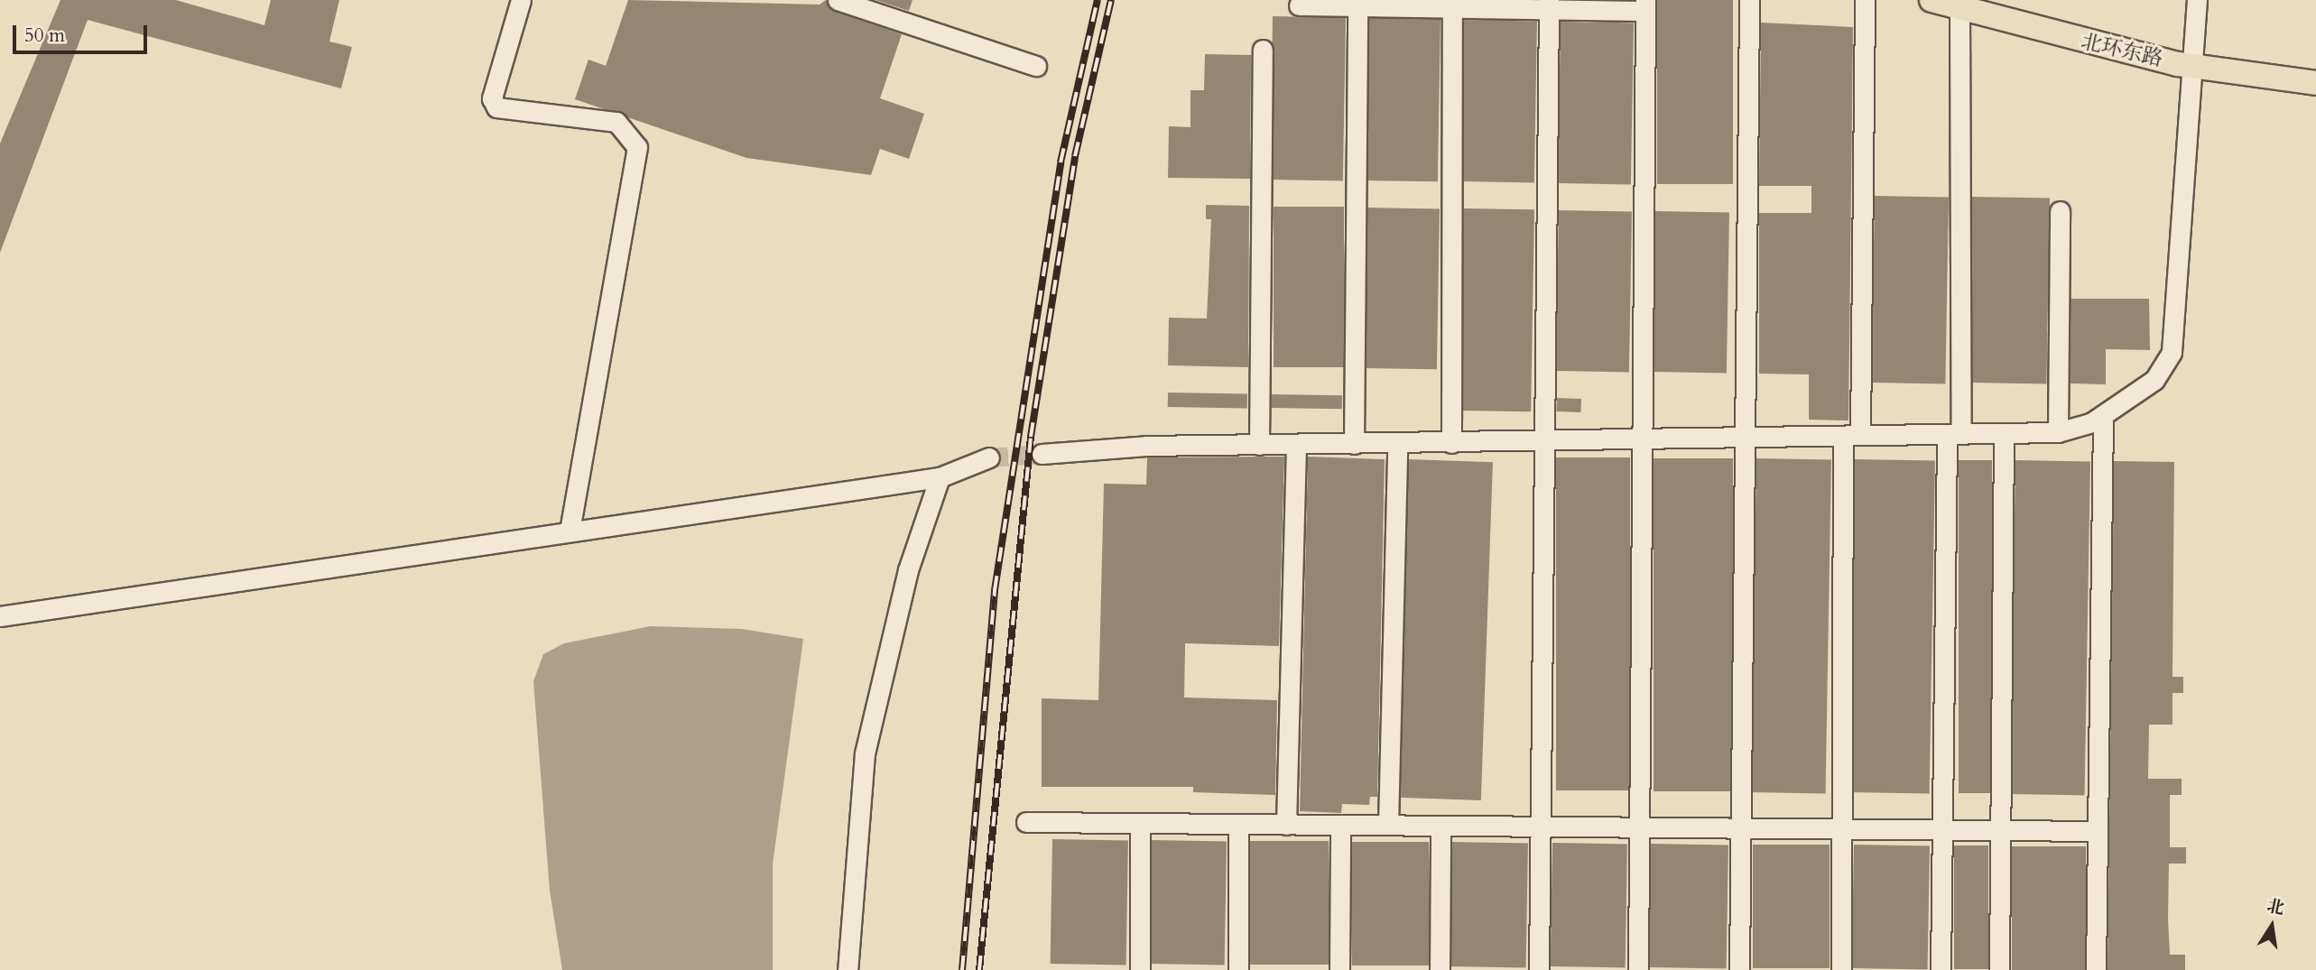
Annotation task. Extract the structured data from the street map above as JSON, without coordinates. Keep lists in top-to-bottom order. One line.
{"streets":{"main road":["北环东路"]},"scale_bar":"50 m","north":"top"}
